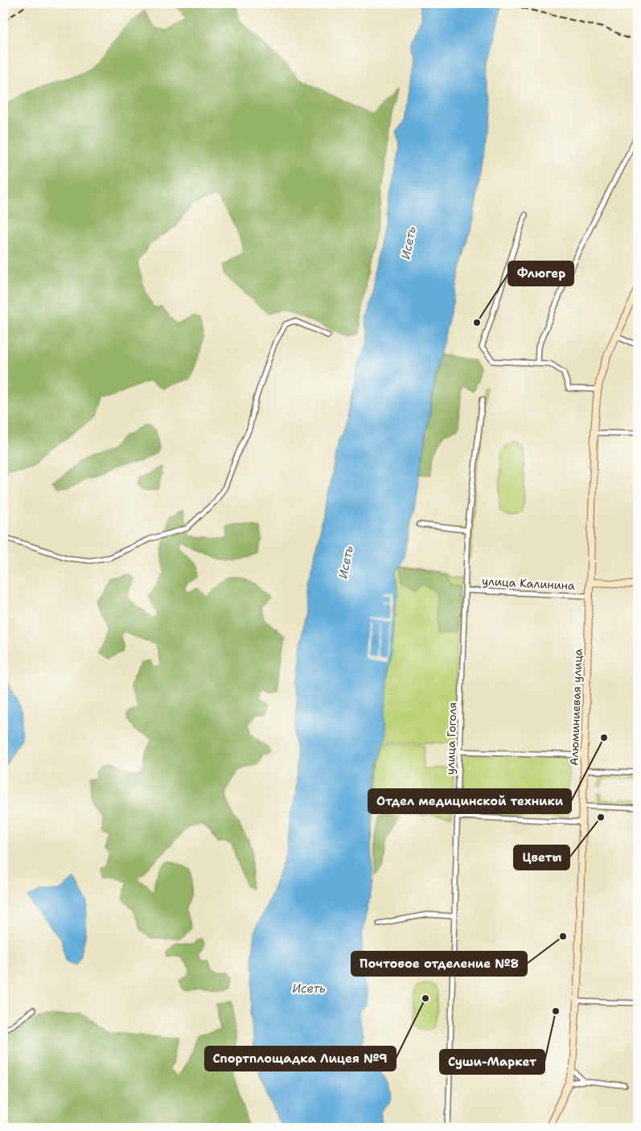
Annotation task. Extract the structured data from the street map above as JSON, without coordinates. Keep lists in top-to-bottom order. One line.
{"streets":{"main road":["улица Калинина","Алюминиевая улица"],"street":["улица Гоголя"]},"crossings":[["улица Калинина","Алюминиевая улица"],["улица Калинина","улица Гоголя"]],"water":["Исеть"],"places":["Флюгер","Отдел медицинской техники","Цветы","Почтовое отделение №8","Спортплощадка Лицея №9","Суши-Маркет"]}
